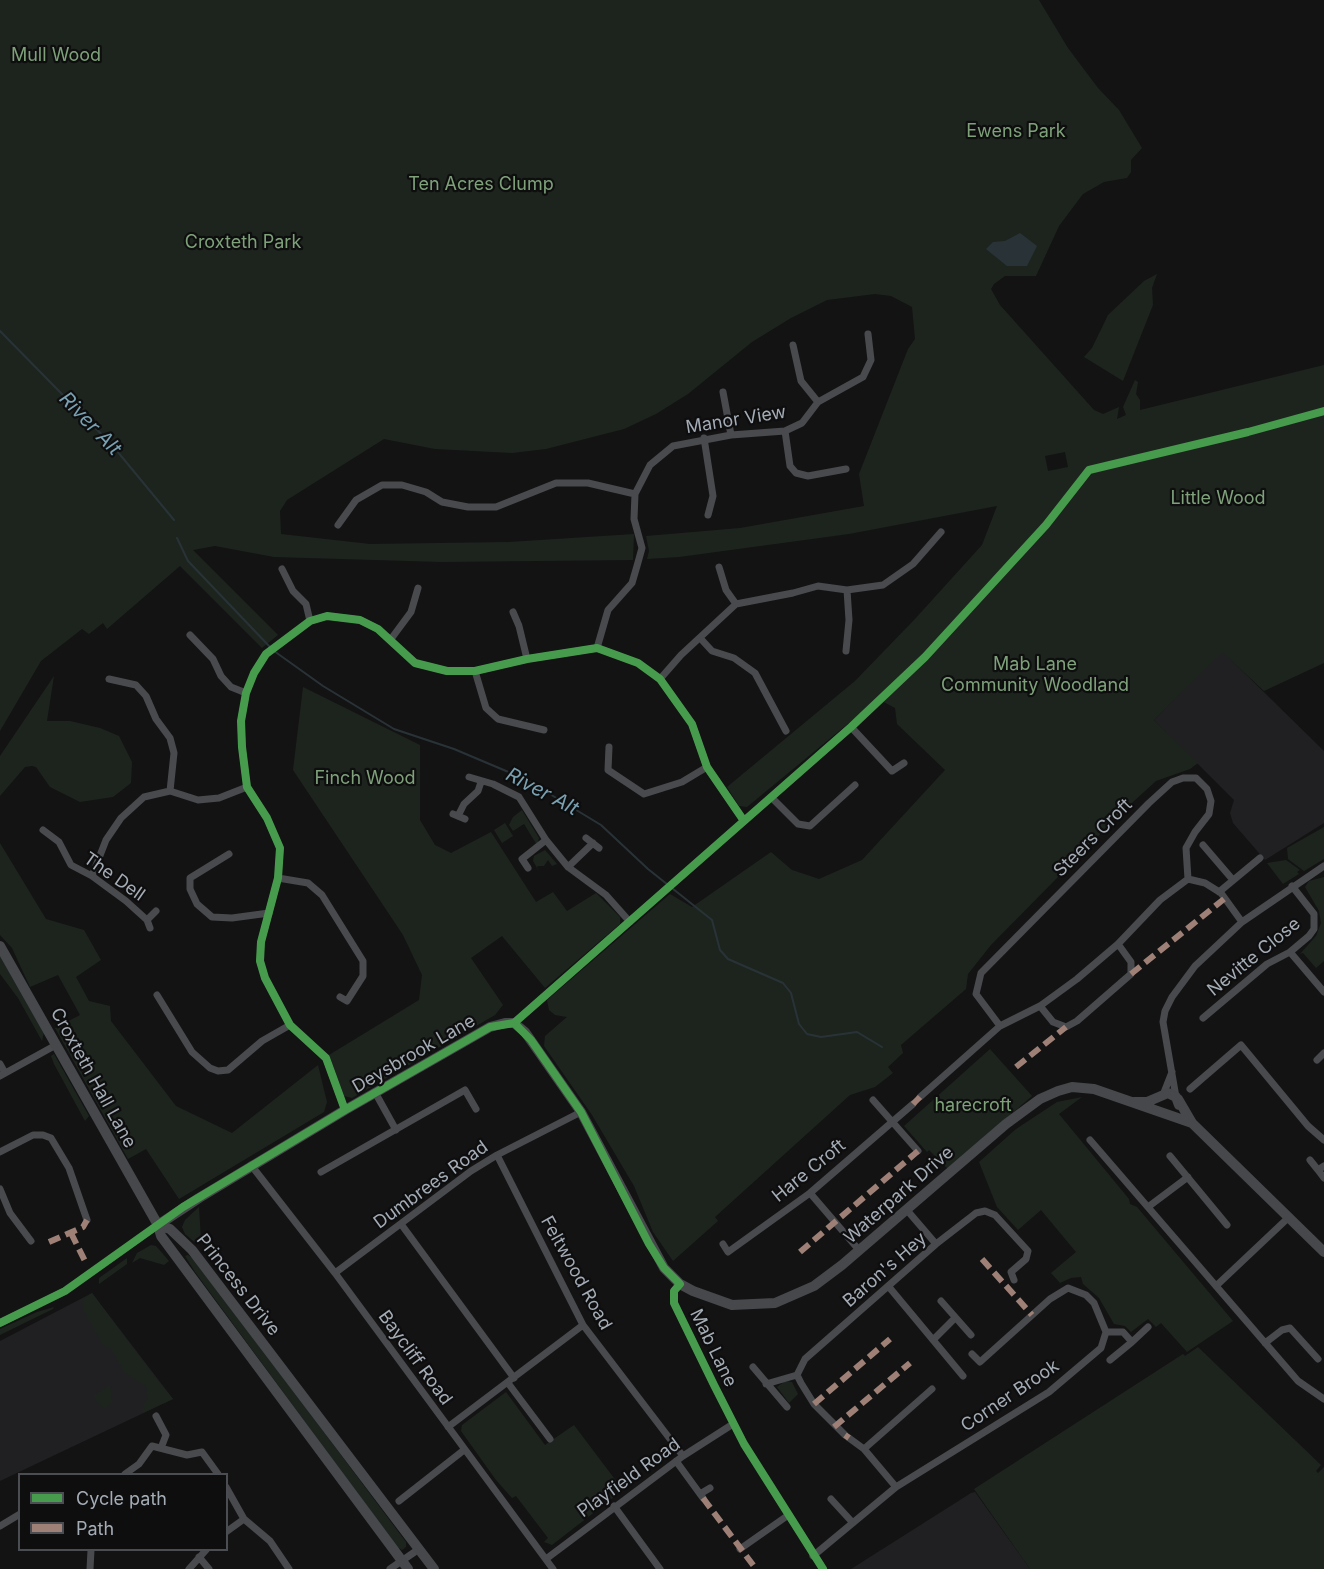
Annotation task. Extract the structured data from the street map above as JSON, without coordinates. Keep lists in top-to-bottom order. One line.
{"streets":{"street":["Manor View","Steers Croft","The Dell","Nevitte Close","Deysbrook Lane","Croxteth Hall Lane","Hare Croft","Dumbrees Road","Waterpark Drive","Baron's Hey","Feltwood Road","Princess Drive","Mab Lane","Baycliff Road","Corner Brook","Playfield Road"]},"crossings":[["Deysbrook Lane","Croxteth Hall Lane"],["Deysbrook Lane","Princess Drive"],["Deysbrook Lane","Baycliff Road"],["Croxteth Hall Lane","Princess Drive"],["Dumbrees Road","Feltwood Road"],["Dumbrees Road","Baycliff Road"],["Waterpark Drive","Mab Lane"],["Feltwood Road","Playfield Road"],["Mab Lane","Corner Brook"],["Mab Lane","Playfield Road"],["Baycliff Road","Playfield Road"]],"water":["River Alt"],"parks":["Mull Wood","Ewens Park","Ten Acres Clump","Croxteth Park","Little Wood","Mab Lane Community Woodland","Finch Wood","harecroft"],"legend":["Cycle path","Path"]}
